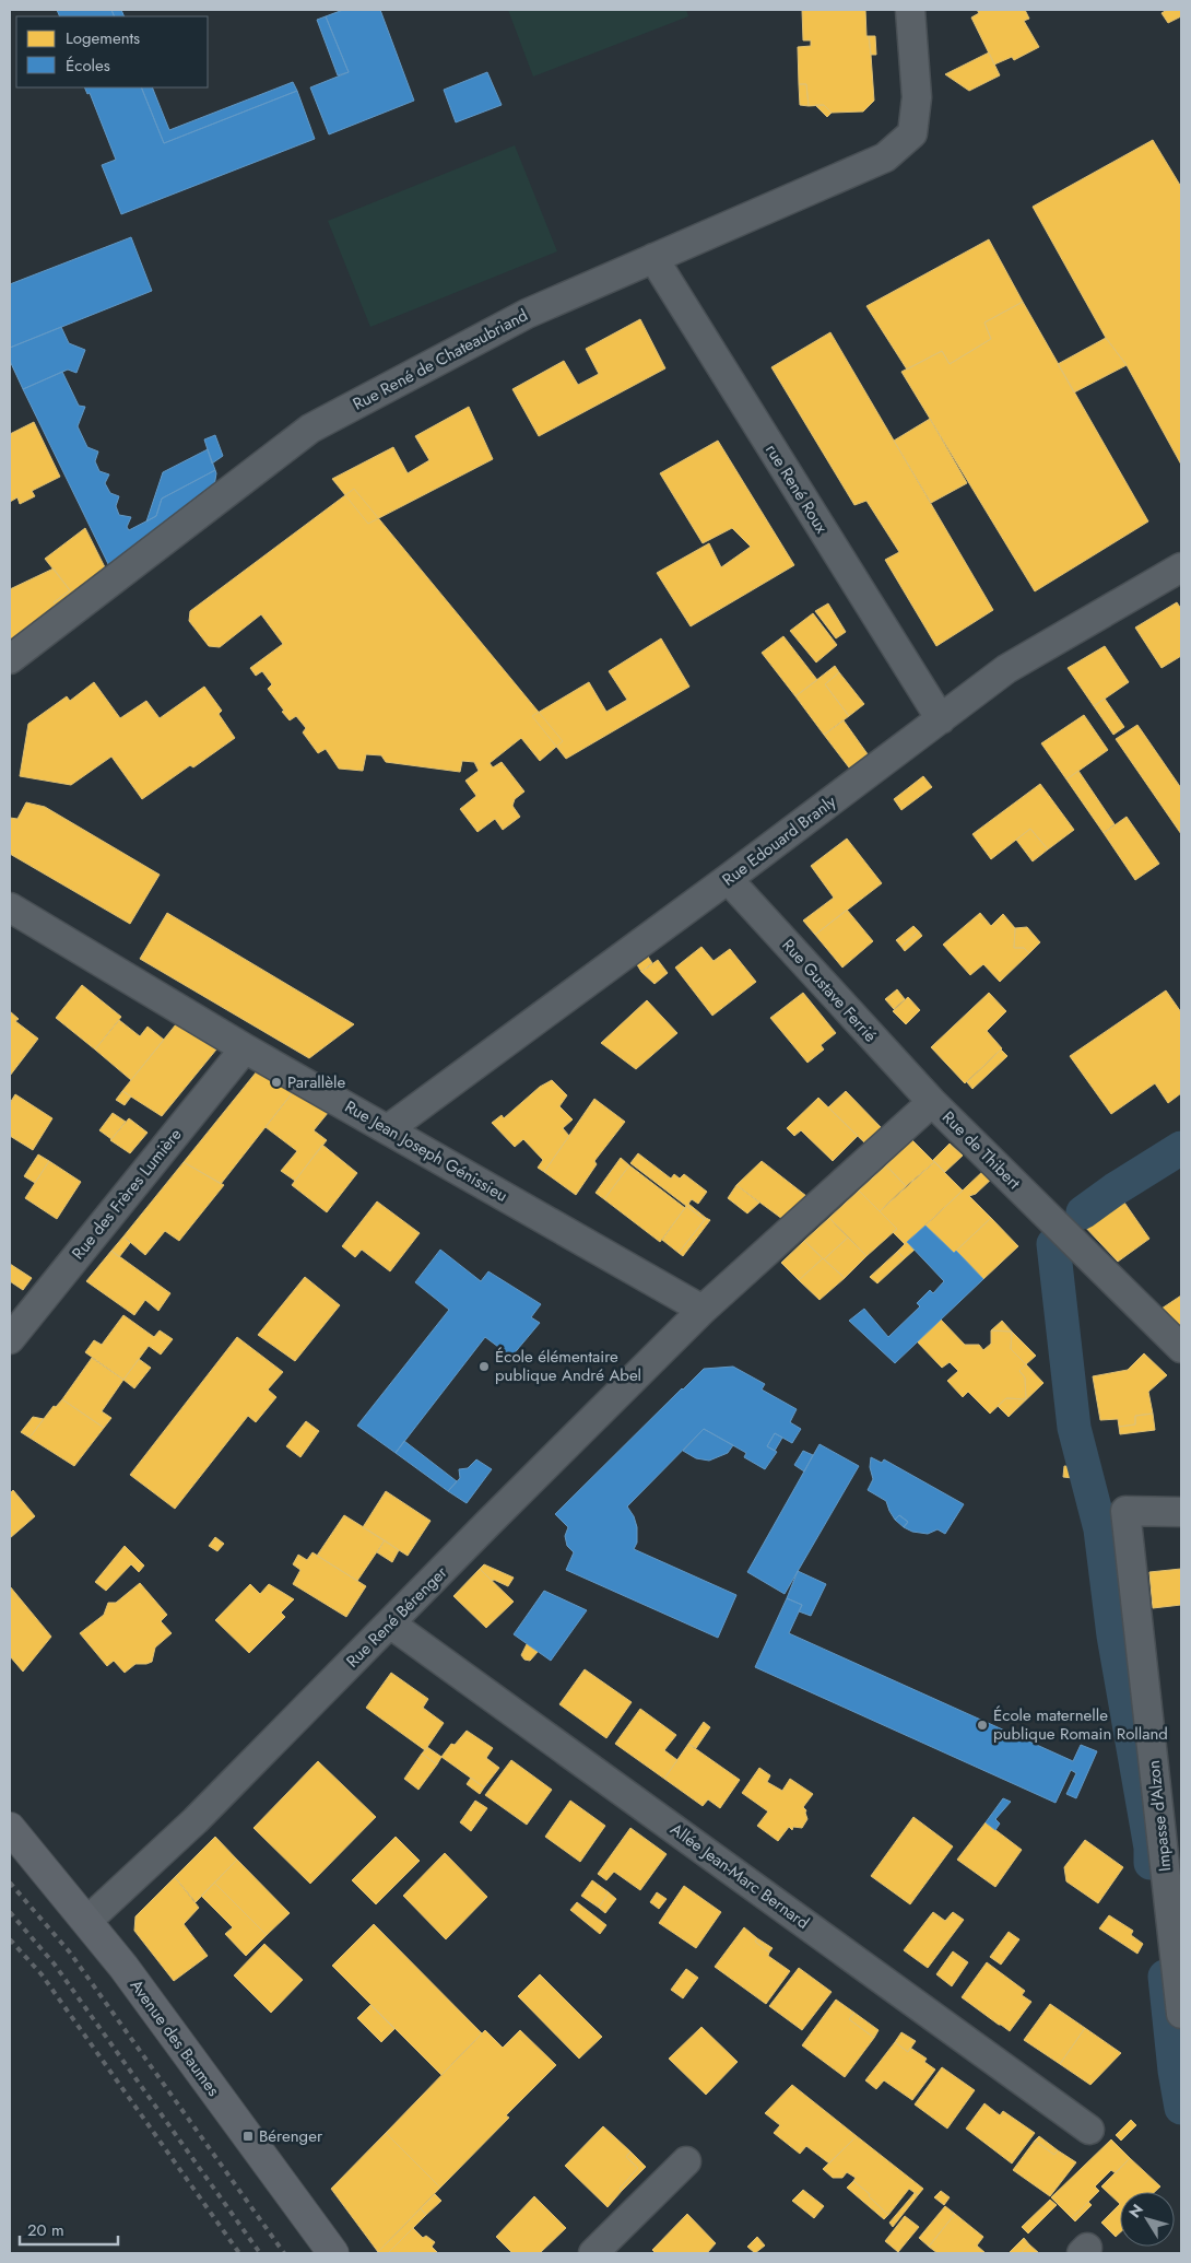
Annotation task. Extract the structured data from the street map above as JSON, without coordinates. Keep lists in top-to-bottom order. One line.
{"streets":{"street":["Rue René de Chateaubriand","rue René Roux","Rue Edouard Branly","Rue Gustave Ferrié","Rue de Thibert","Rue Jean Joseph Génissieu","Rue des Frères Lumière","Rue René Bérenger","Impasse d'Alzon","Allée Jean-Marc Bernard","Avenue des Baumes"]},"crossings":[["Rue René de Chateaubriand","rue René Roux"],["rue René Roux","Rue Edouard Branly"],["Rue Edouard Branly","Rue Gustave Ferrié"],["Rue Edouard Branly","Rue Jean Joseph Génissieu"],["Rue Gustave Ferrié","Rue de Thibert"],["Rue de Thibert","Rue Jean Joseph Génissieu"],["Rue de Thibert","Rue René Bérenger"],["Rue Jean Joseph Génissieu","Rue des Frères Lumière"],["Rue Jean Joseph Génissieu","Rue René Bérenger"],["Rue René Bérenger","Allée Jean-Marc Bernard"],["Rue René Bérenger","Avenue des Baumes"]],"places":{"other":["Parallèle","École élémentaire publique André Abel","École maternelle publique Romain Rolland"],"transit":["Bérenger"]},"legend":["Logements","Écoles"],"scale_bar":"20 m","north":"top left"}
